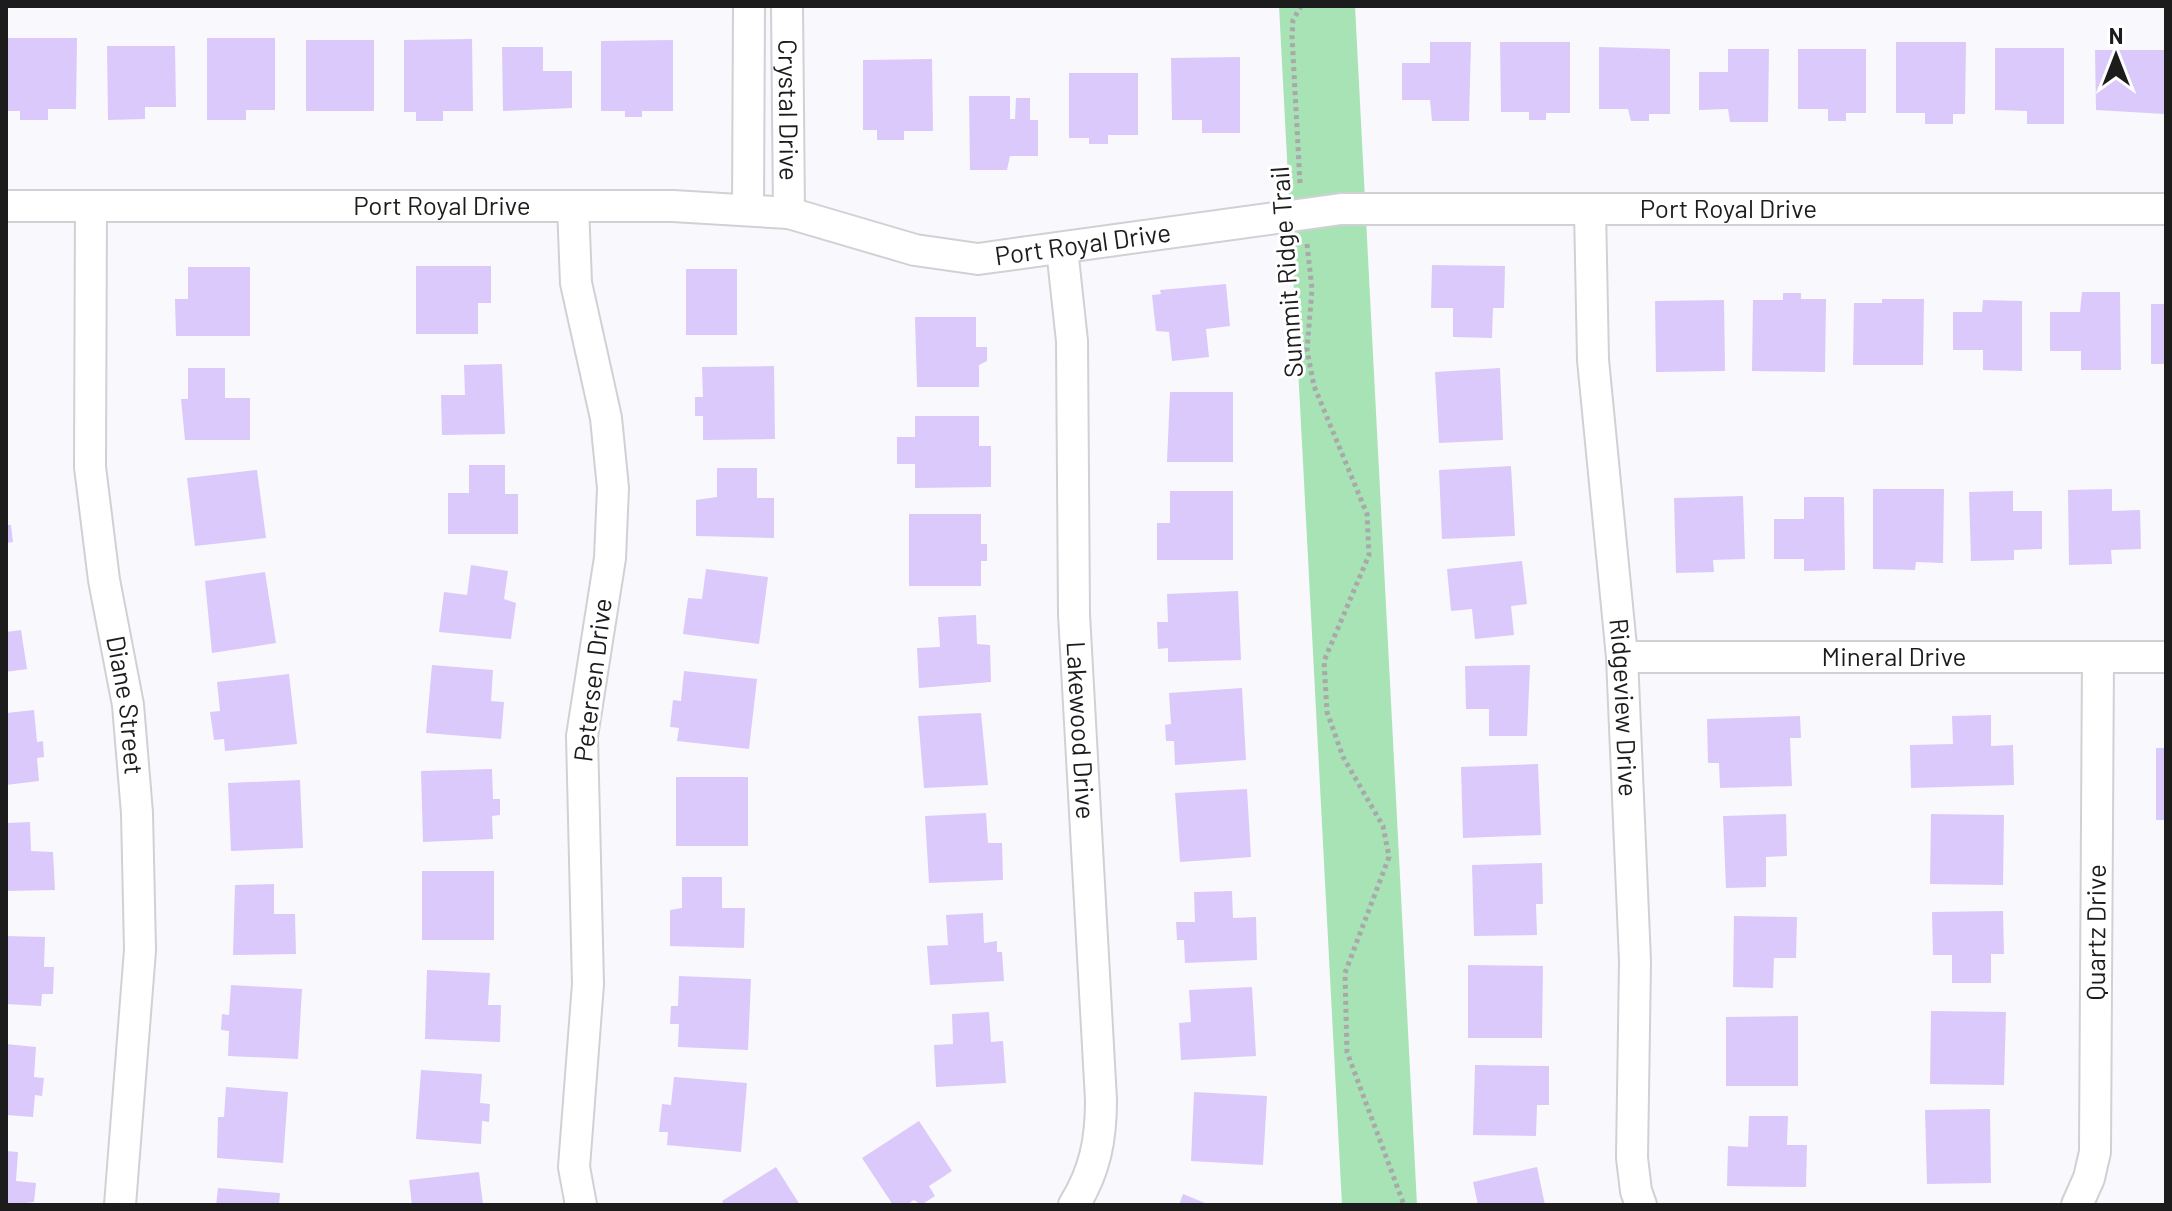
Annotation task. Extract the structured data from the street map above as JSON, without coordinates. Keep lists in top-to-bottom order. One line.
{"streets":{"street":["Crystal Drive","Port Royal Drive","Mineral Drive","Petersen Drive","Diane Street","Ridgeview Drive","Lakewood Drive","Quartz Drive"],"path":["Summit Ridge Trail"]},"crossings":[["Crystal Drive","Port Royal Drive"],["Port Royal Drive","Summit Ridge Trail"],["Port Royal Drive","Petersen Drive"],["Port Royal Drive","Diane Street"],["Port Royal Drive","Ridgeview Drive"],["Port Royal Drive","Lakewood Drive"],["Mineral Drive","Ridgeview Drive"],["Mineral Drive","Quartz Drive"]],"north":"top"}
